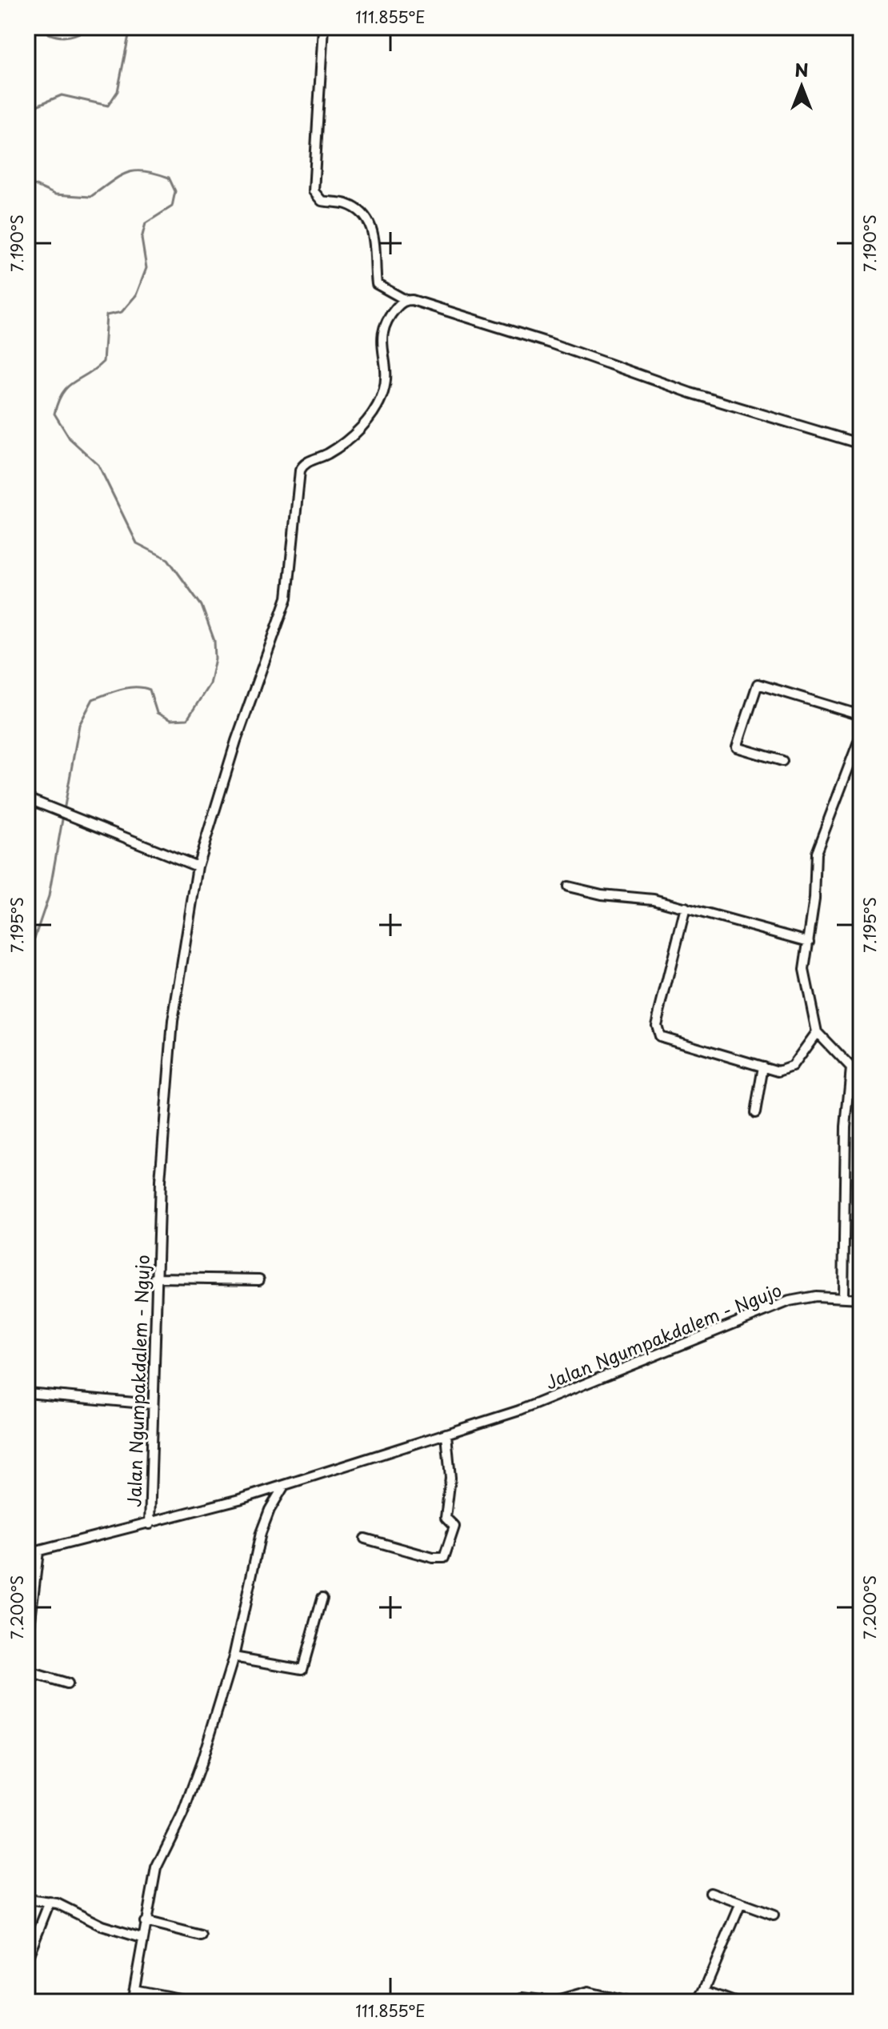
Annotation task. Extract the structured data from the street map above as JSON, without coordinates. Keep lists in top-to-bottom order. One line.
{"streets":{"street":["Jalan Ngumpakdalem - Ngujo"]},"north":"top","coordinates":["111.855°E","7.190°S","7.195°S","7.200°S"]}
